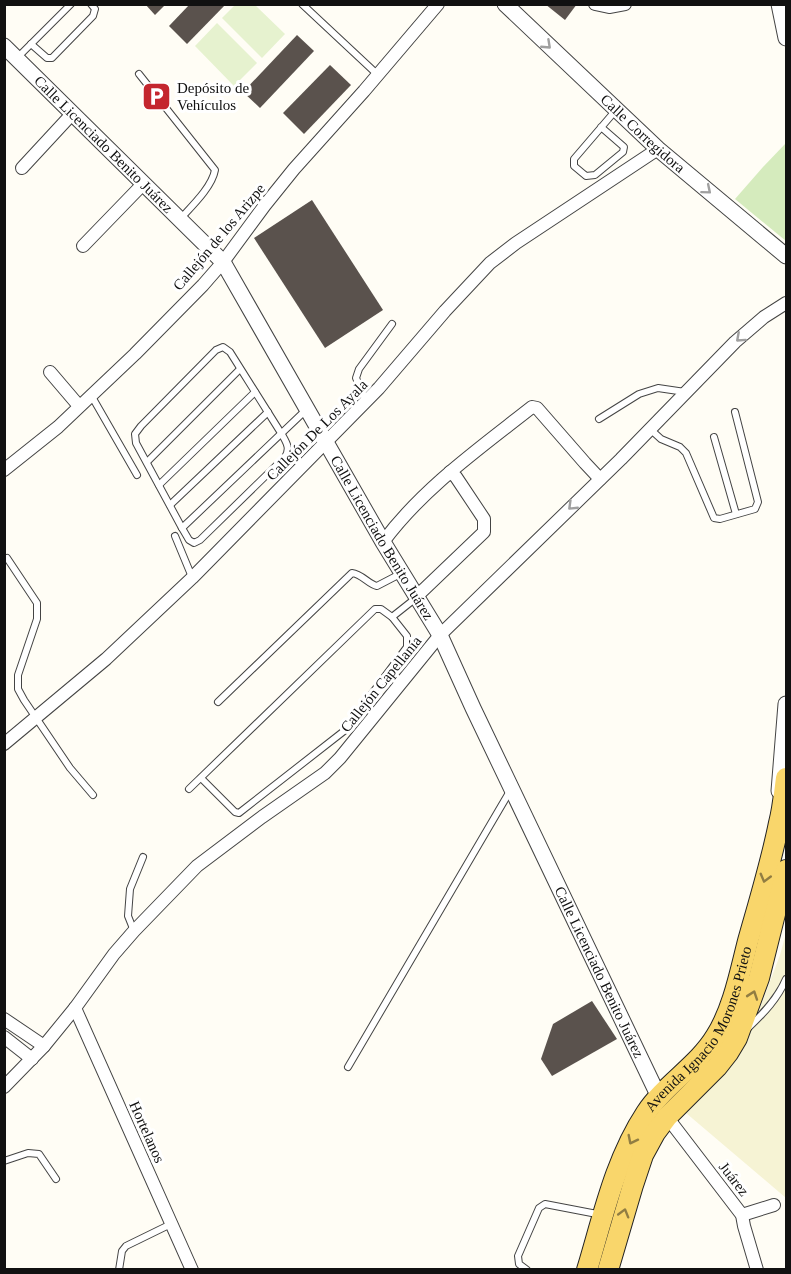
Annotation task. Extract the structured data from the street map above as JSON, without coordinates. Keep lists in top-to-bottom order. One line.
{"streets":{"main road":["Avenida Ignacio Morones Prieto"],"street":["Calle Corregidora","Calle Licenciado Benito Juárez","Callejón de los Arizpe","Callejón De Los Ayala","Callejón Capellanía","Hortelanos","Juárez"]},"crossings":[["Calle Corregidora","Callejón De Los Ayala"],["Calle Licenciado Benito Juárez","Callejón de los Arizpe"],["Calle Licenciado Benito Juárez","Callejón De Los Ayala"],["Calle Licenciado Benito Juárez","Callejón Capellanía"],["Calle Licenciado Benito Juárez","Avenida Ignacio Morones Prieto"],["Callejón Capellanía","Hortelanos"],["Avenida Ignacio Morones Prieto","Juárez"]],"one_way":["Calle Corregidora"],"places":{"parking":["Depósito de Vehículos"]}}
